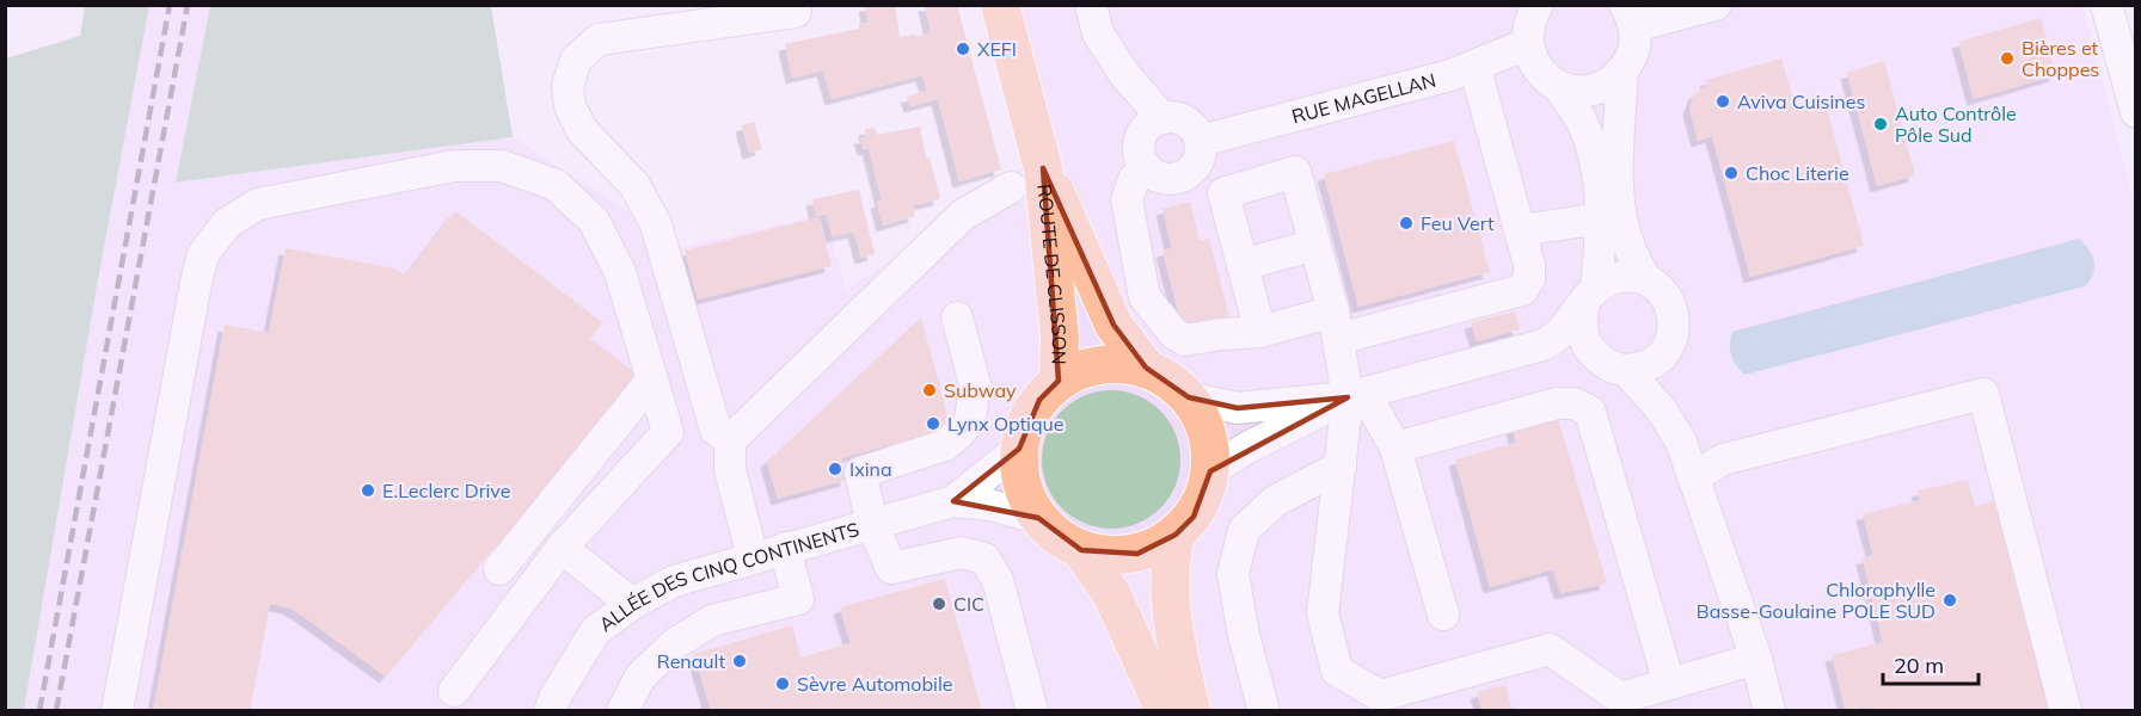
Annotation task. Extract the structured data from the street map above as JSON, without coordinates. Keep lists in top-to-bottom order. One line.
{"streets":{"main road":["ROUTE DE CLISSON"],"street":["RUE MAGELLAN","ALLÉE DES CINQ CONTINENTS"]},"crossings":[["ROUTE DE CLISSON","ALLÉE DES CINQ CONTINENTS"]],"places":["XEFI","Bières et Choppes","Aviva Cuisines","Auto Contrôle Pôle Sud","Choc Literie","Feu Vert","Subway","Lynx Optique","Ixina","E.Leclerc Drive","Chlorophylle Basse-Goulaine POLE SUD","CIC","Renault","Sèvre Automobile"],"scale_bar":"20 m"}
